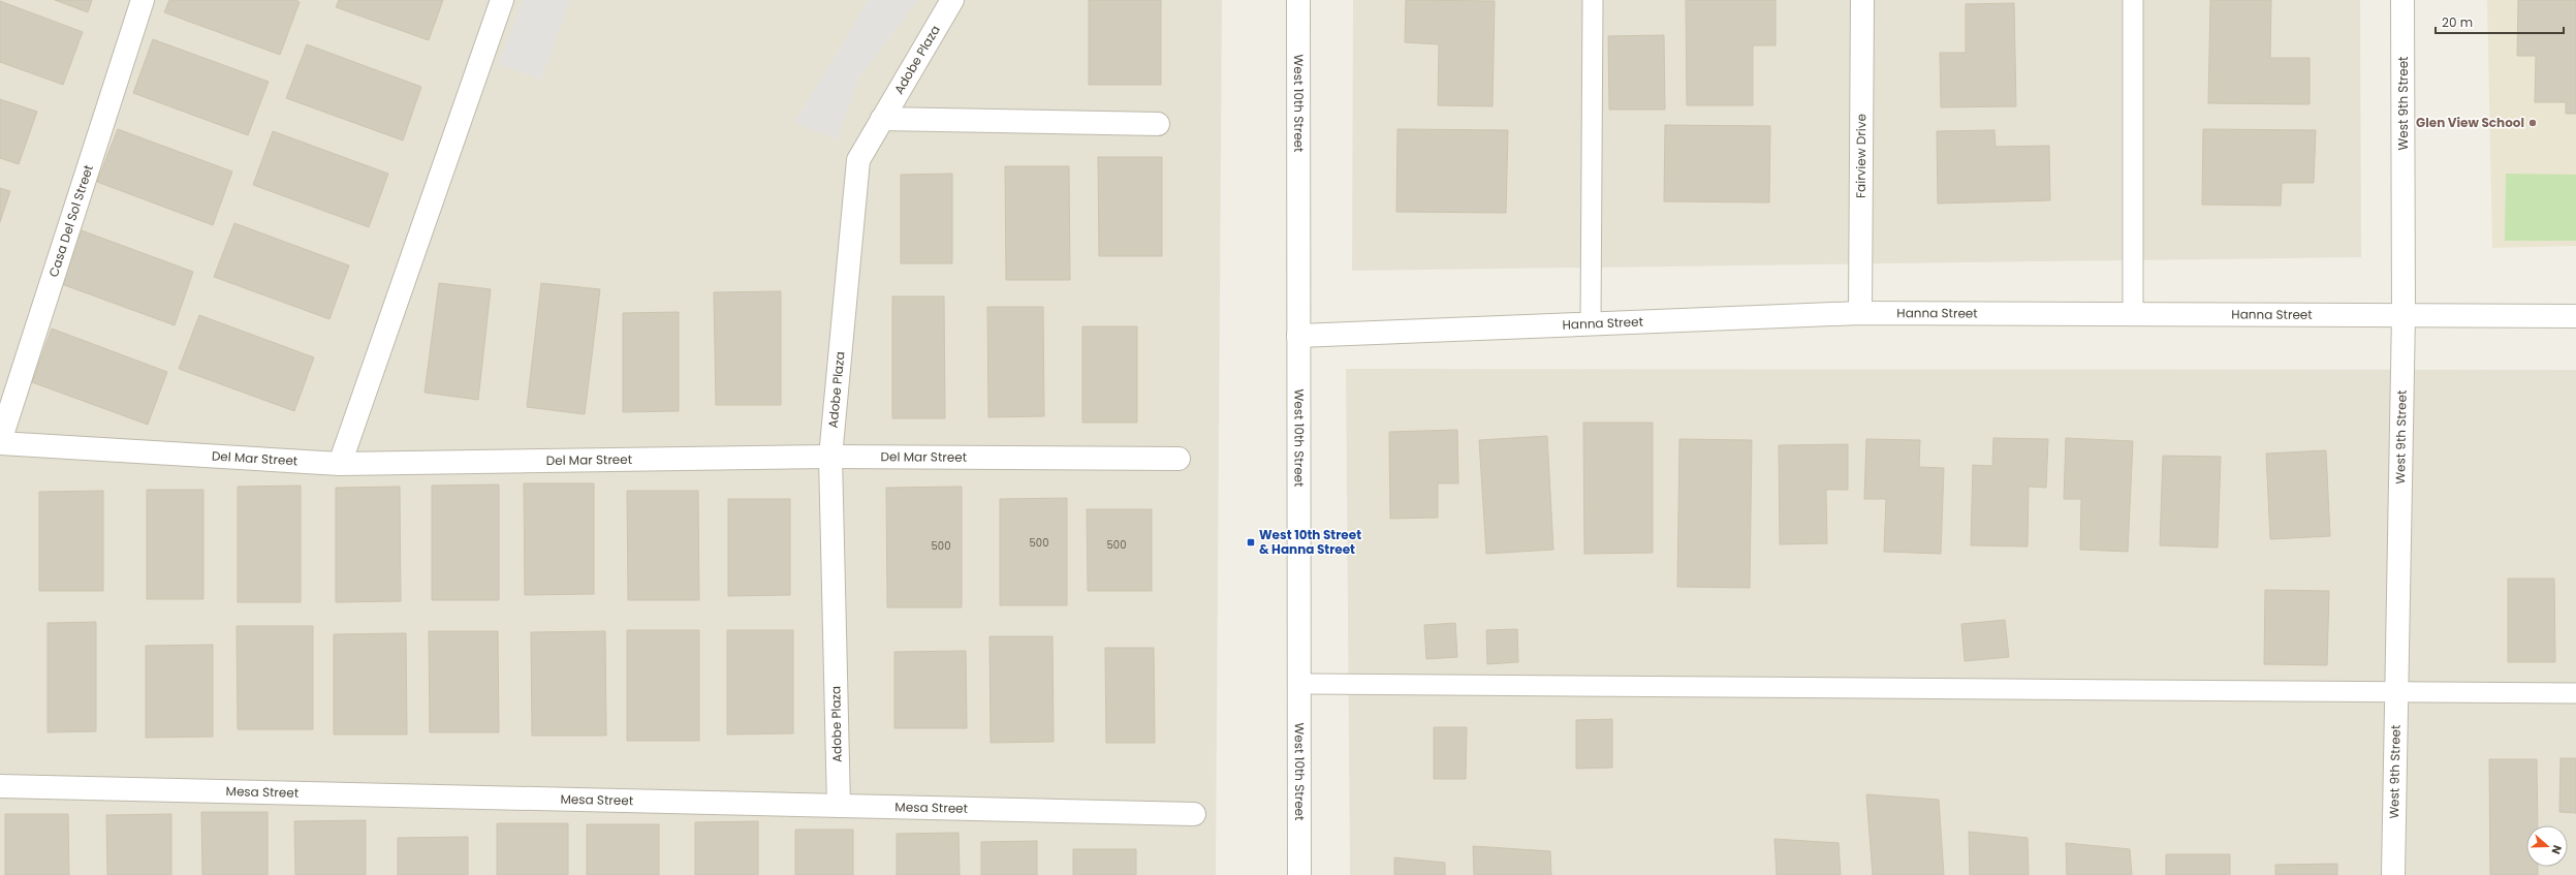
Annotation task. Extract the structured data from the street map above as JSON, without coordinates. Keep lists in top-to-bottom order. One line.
{"streets":{"street":["Adobe Plaza","West 10th Street","West 9th Street","Fairview Drive","Casa Del Sol Street","Hanna Street","Del Mar Street","Mesa Street"]},"crossings":[["Adobe Plaza","Del Mar Street"],["Adobe Plaza","Mesa Street"],["West 10th Street","Hanna Street"],["West 9th Street","Hanna Street"],["Fairview Drive","Hanna Street"],["Casa Del Sol Street","Del Mar Street"]],"places":{"other":["Glen View School"],"transit":["West 10th Street & Hanna Street"]},"house_numbers":["500","500","500"],"scale_bar":"20 m","north":"right"}
